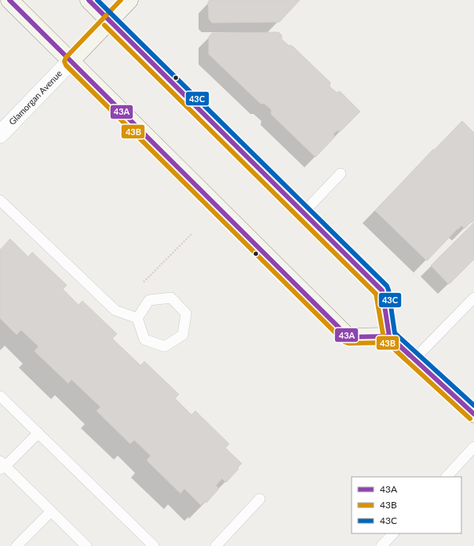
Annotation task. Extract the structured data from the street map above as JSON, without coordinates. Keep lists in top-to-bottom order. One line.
{"streets":{"street":["Glamorgan Avenue"]},"lines":["transit line 43A","transit line 43B","transit line 43C"],"legend":["43A","43B","43C"]}
